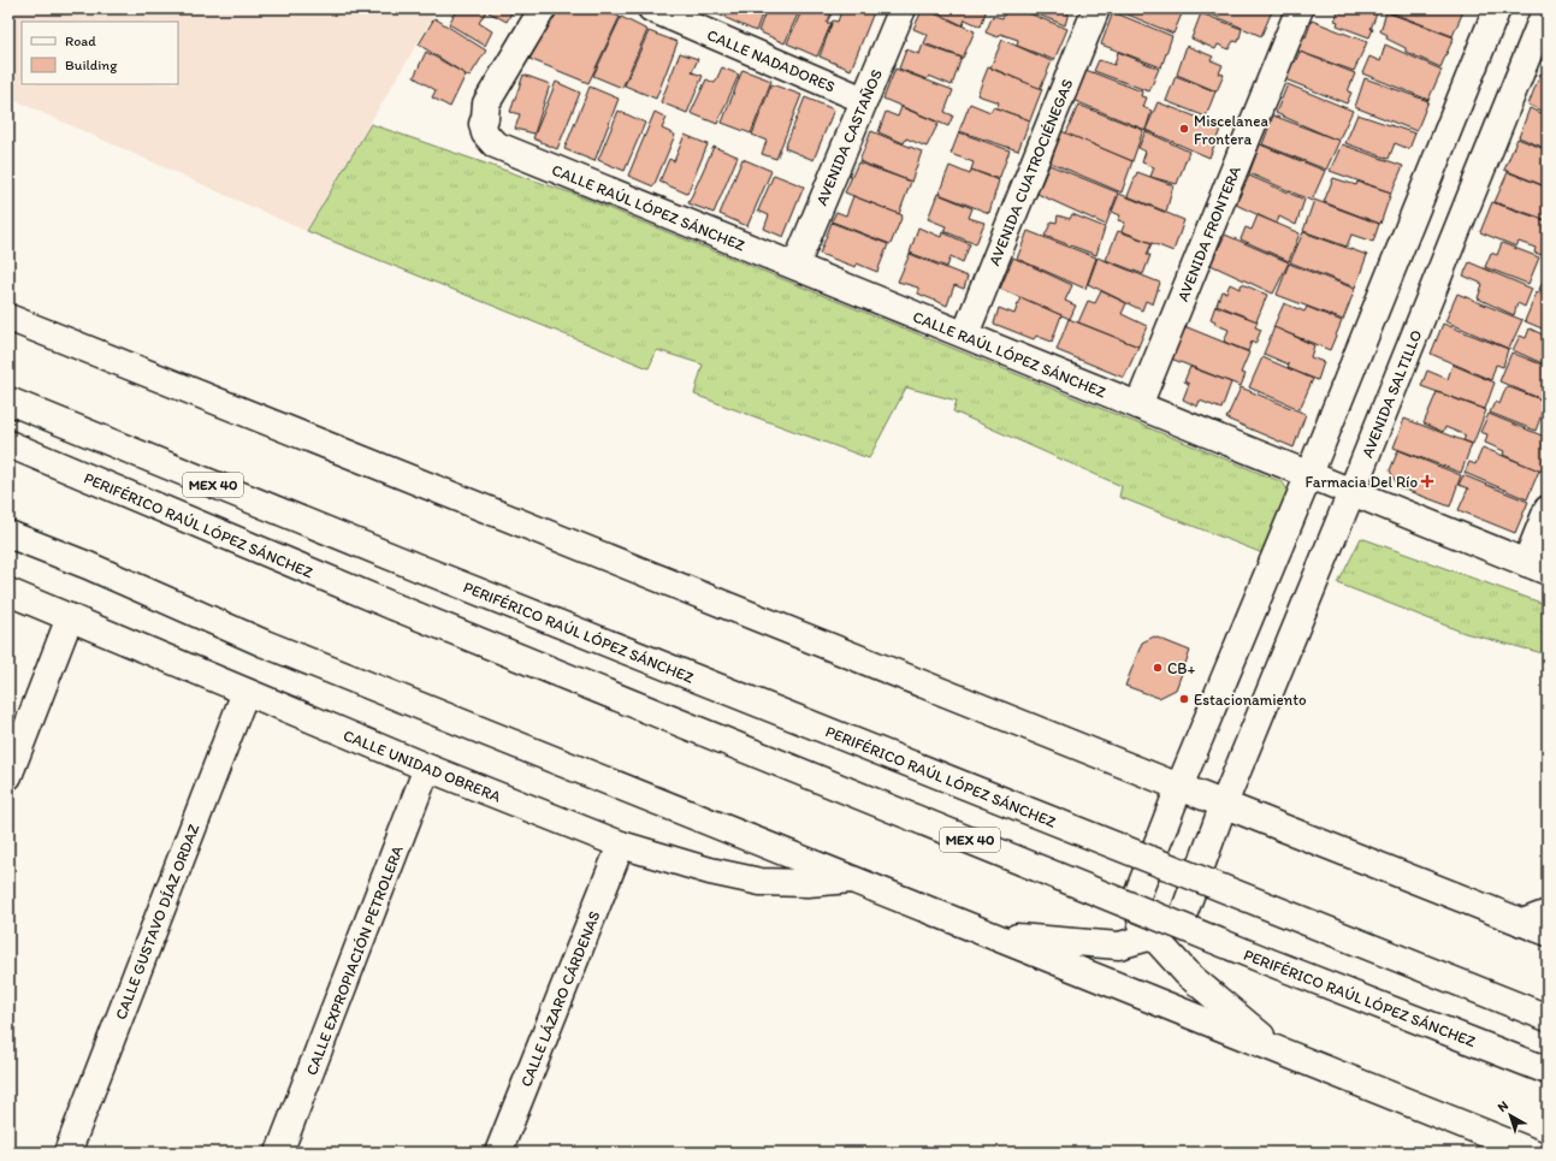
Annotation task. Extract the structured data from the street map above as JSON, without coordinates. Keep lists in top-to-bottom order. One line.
{"streets":{"main road":["CALLE NADADORES","AVENIDA CASTAÑOS","AVENIDA CUATROCIÉNEGAS","CALLE RAÚL LÓPEZ SÁNCHEZ","AVENIDA FRONTERA","AVENIDA SALTILLO","MEX 40","PERIFÉRICO RAÚL LÓPEZ SÁNCHEZ","CALLE UNIDAD OBRERA","CALLE GUSTAVO DÍAZ ORDAZ","CALLE EXPROPIACIÓN PETROLERA","CALLE LÁZARO CÁRDENAS"]},"crossings":[["CALLE NADADORES","AVENIDA CASTAÑOS"],["AVENIDA CASTAÑOS","CALLE RAÚL LÓPEZ SÁNCHEZ"],["AVENIDA CUATROCIÉNEGAS","CALLE RAÚL LÓPEZ SÁNCHEZ"],["CALLE RAÚL LÓPEZ SÁNCHEZ","AVENIDA FRONTERA"],["CALLE RAÚL LÓPEZ SÁNCHEZ","AVENIDA SALTILLO"],["CALLE UNIDAD OBRERA","CALLE GUSTAVO DÍAZ ORDAZ"],["CALLE UNIDAD OBRERA","CALLE EXPROPIACIÓN PETROLERA"],["CALLE UNIDAD OBRERA","CALLE LÁZARO CÁRDENAS"]],"places":{"other":["Miscelanea Frontera","CB+","Estacionamiento"],"health":["Farmacia Del Río"]},"legend":["Road","Building"],"north":"top left"}
